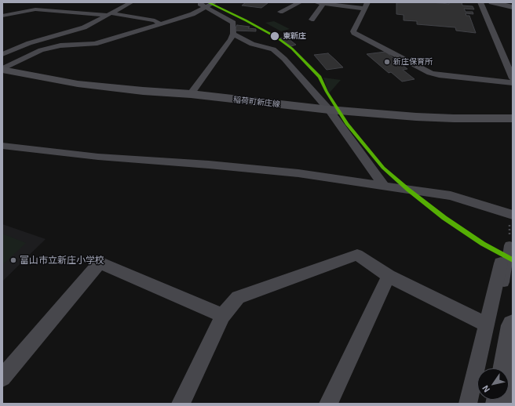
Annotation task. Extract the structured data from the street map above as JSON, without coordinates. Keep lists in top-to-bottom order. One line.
{"streets":{"main road":["稲荷町新庄線"]},"places":["東新庄","新庄保育所","富山市立新庄小学校"],"north":"bottom left"}
